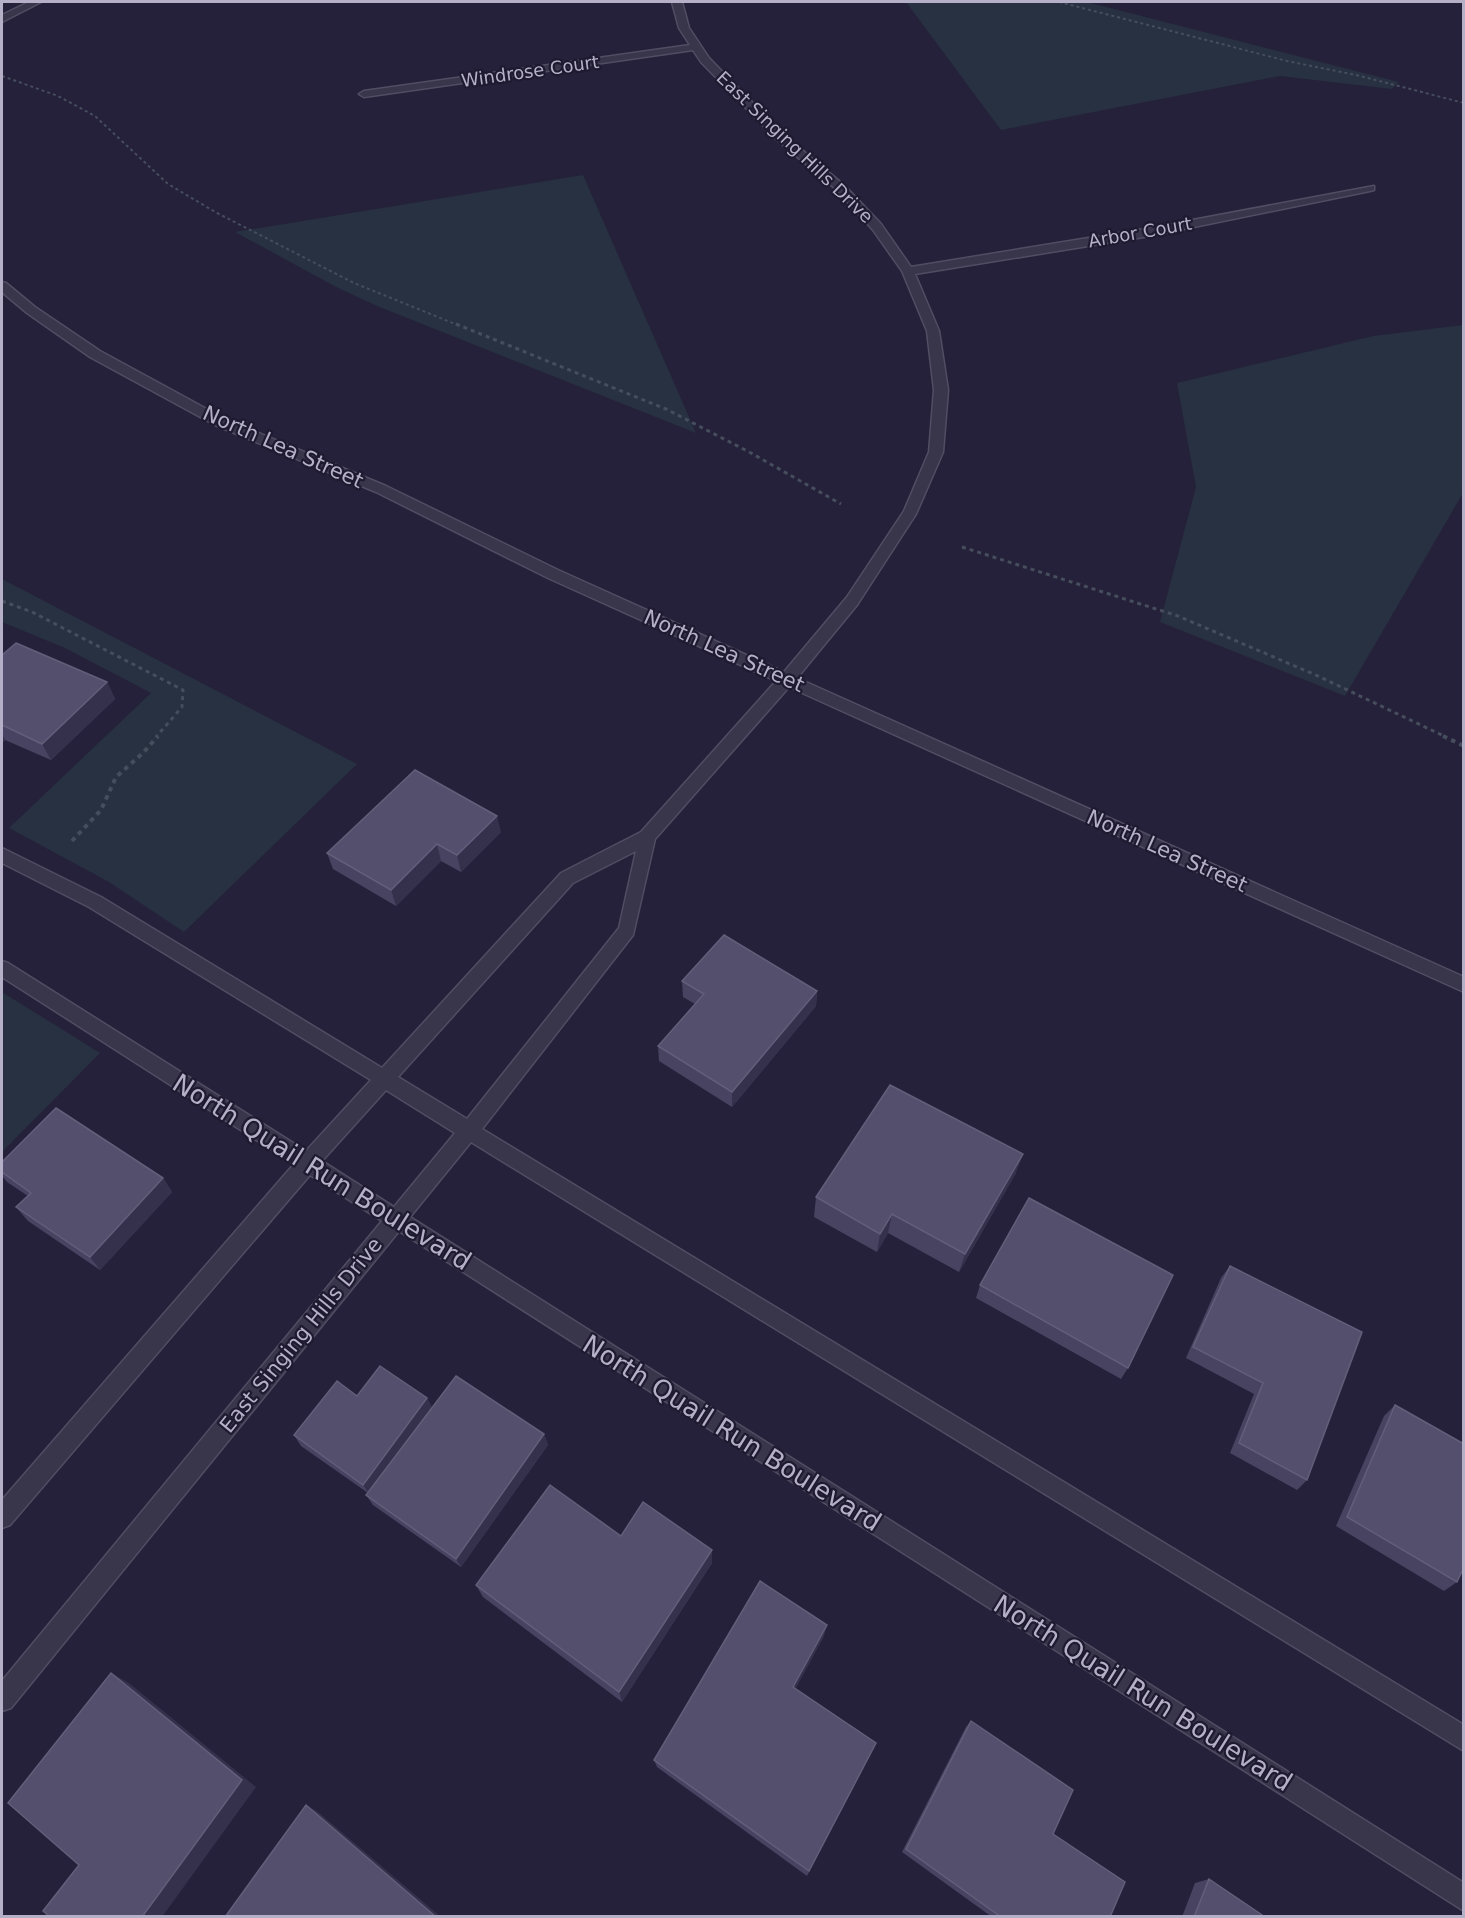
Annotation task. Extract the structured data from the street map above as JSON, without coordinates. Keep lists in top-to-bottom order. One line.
{"streets":{"street":["Windrose Court","East Singing Hills Drive","Arbor Court","North Lea Street","North Quail Run Boulevard"]},"crossings":[["Windrose Court","East Singing Hills Drive"],["East Singing Hills Drive","Arbor Court"],["East Singing Hills Drive","North Lea Street"],["East Singing Hills Drive","North Quail Run Boulevard"]]}
